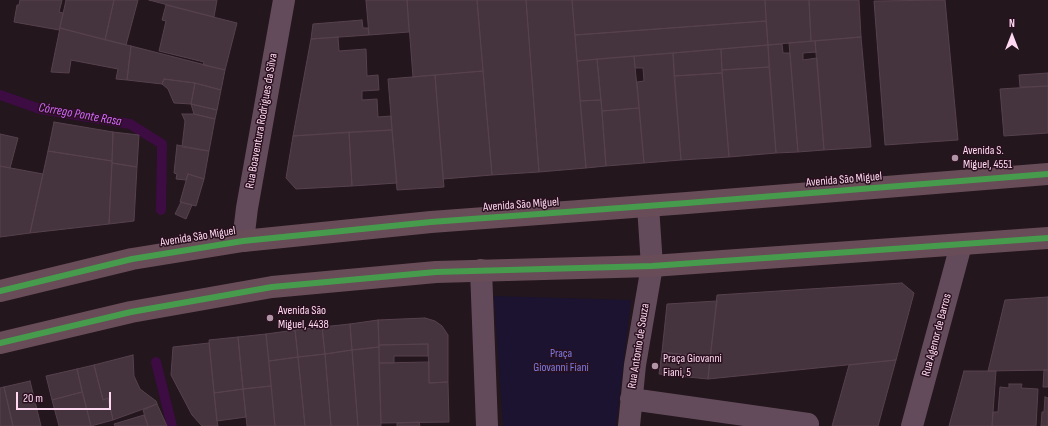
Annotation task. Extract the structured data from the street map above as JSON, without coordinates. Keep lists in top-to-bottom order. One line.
{"streets":{"main road":["Avenida São Miguel"],"street":["Rua Boaventura Rodrigues da Silva","Rua Agenor de Barros","Rua Antonio de Souza"]},"crossings":[["Rua Boaventura Rodrigues da Silva","Avenida São Miguel"]],"water":["Córrego Ponte Rasa"],"parks":["Praça Giovanni Fiani"],"places":["Avenida S. Miguel, 4551","Avenida São Miguel, 4438","Praça Giovanni Fiani, 5"],"scale_bar":"20 m","north":"top"}
